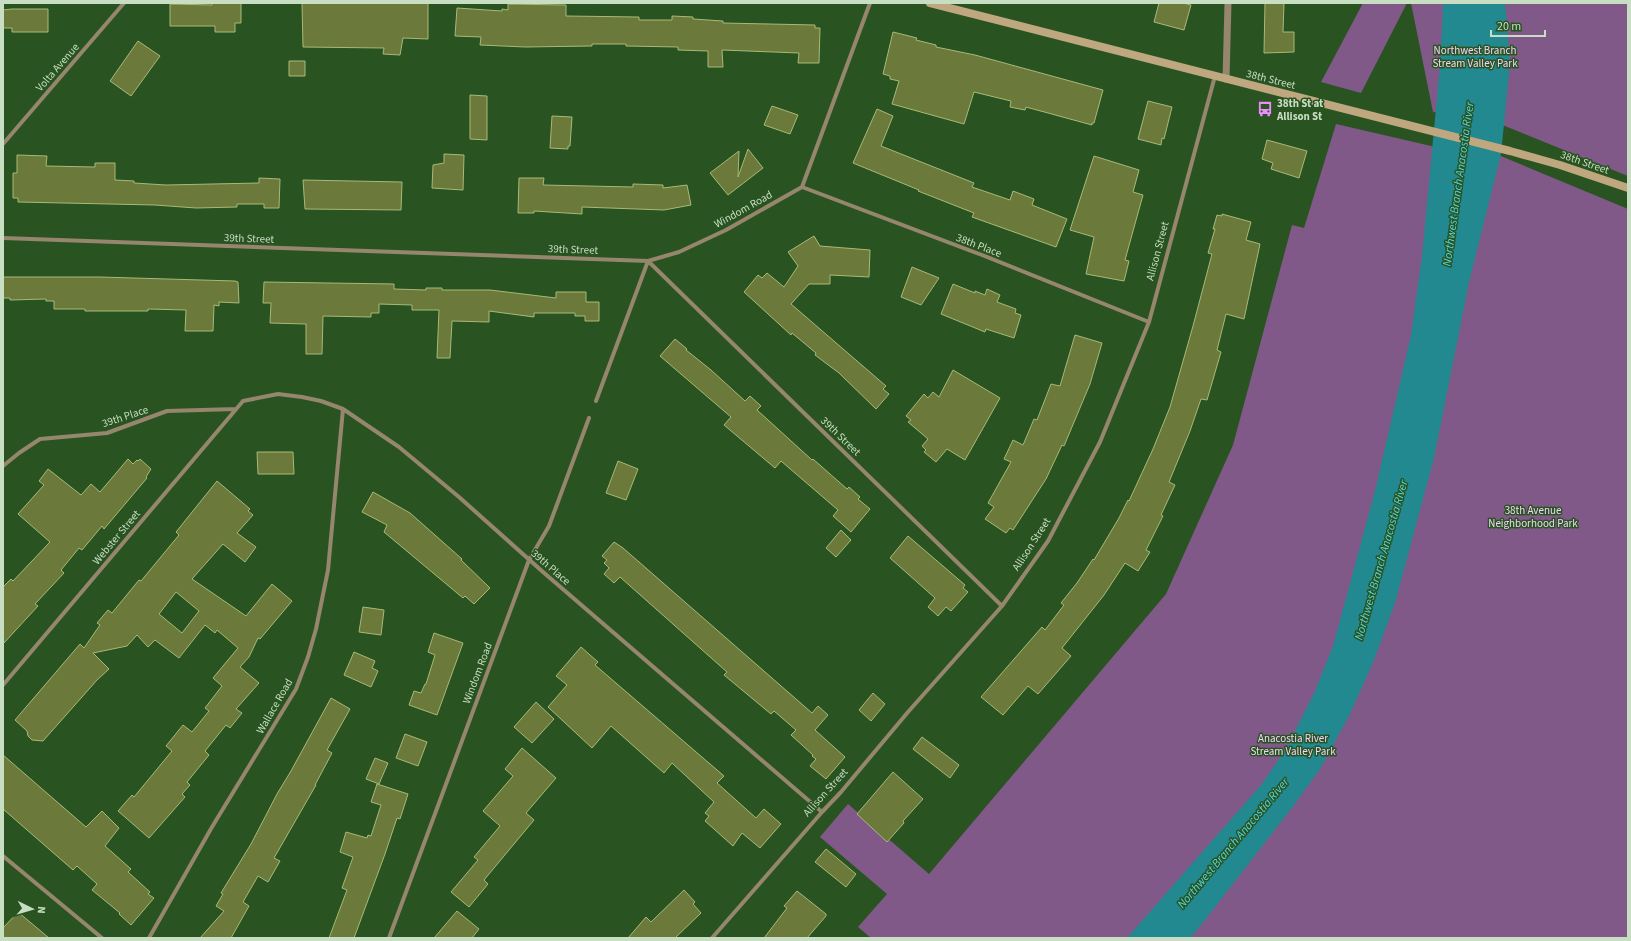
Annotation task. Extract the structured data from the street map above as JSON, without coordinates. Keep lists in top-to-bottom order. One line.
{"streets":{"main road":["38th Street"],"street":["Volta Avenue","Windom Road","39th Street","38th Place","Allison Street","39th Place","Webster Street","Wallace Road"]},"crossings":[["38th Street","Allison Street"],["Windom Road","39th Street"],["Windom Road","38th Place"],["Windom Road","39th Place"],["39th Street","Allison Street"],["38th Place","Allison Street"],["Allison Street","39th Place"],["39th Place","Webster Street"],["39th Place","Wallace Road"]],"water":["Northwest Branch Anacostia River"],"parks":["Northwest Branch Stream Valley Park","38th Avenue Neighborhood Park","Anacostia River Stream Valley Park"],"places":{"bus stop":["38th St at Allison St"]},"scale_bar":"20 m","north":"right"}
